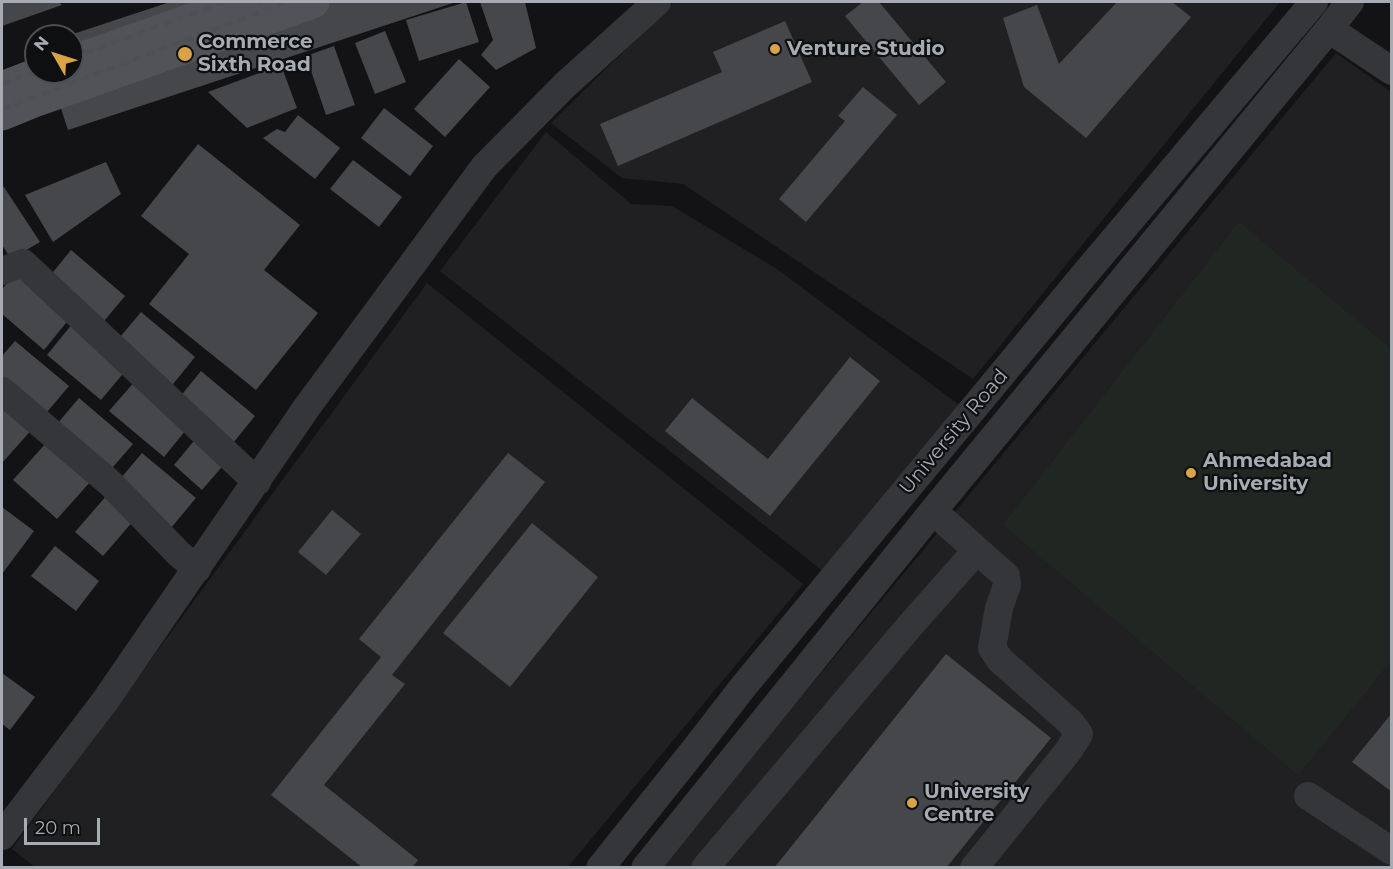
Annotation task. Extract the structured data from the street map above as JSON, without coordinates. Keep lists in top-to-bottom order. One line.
{"streets":{"street":["University Road"]},"places":["Venture Studio","Commerce Sixth Road","Ahmedabad University","University Centre"],"scale_bar":"20 m","north":"top left"}
